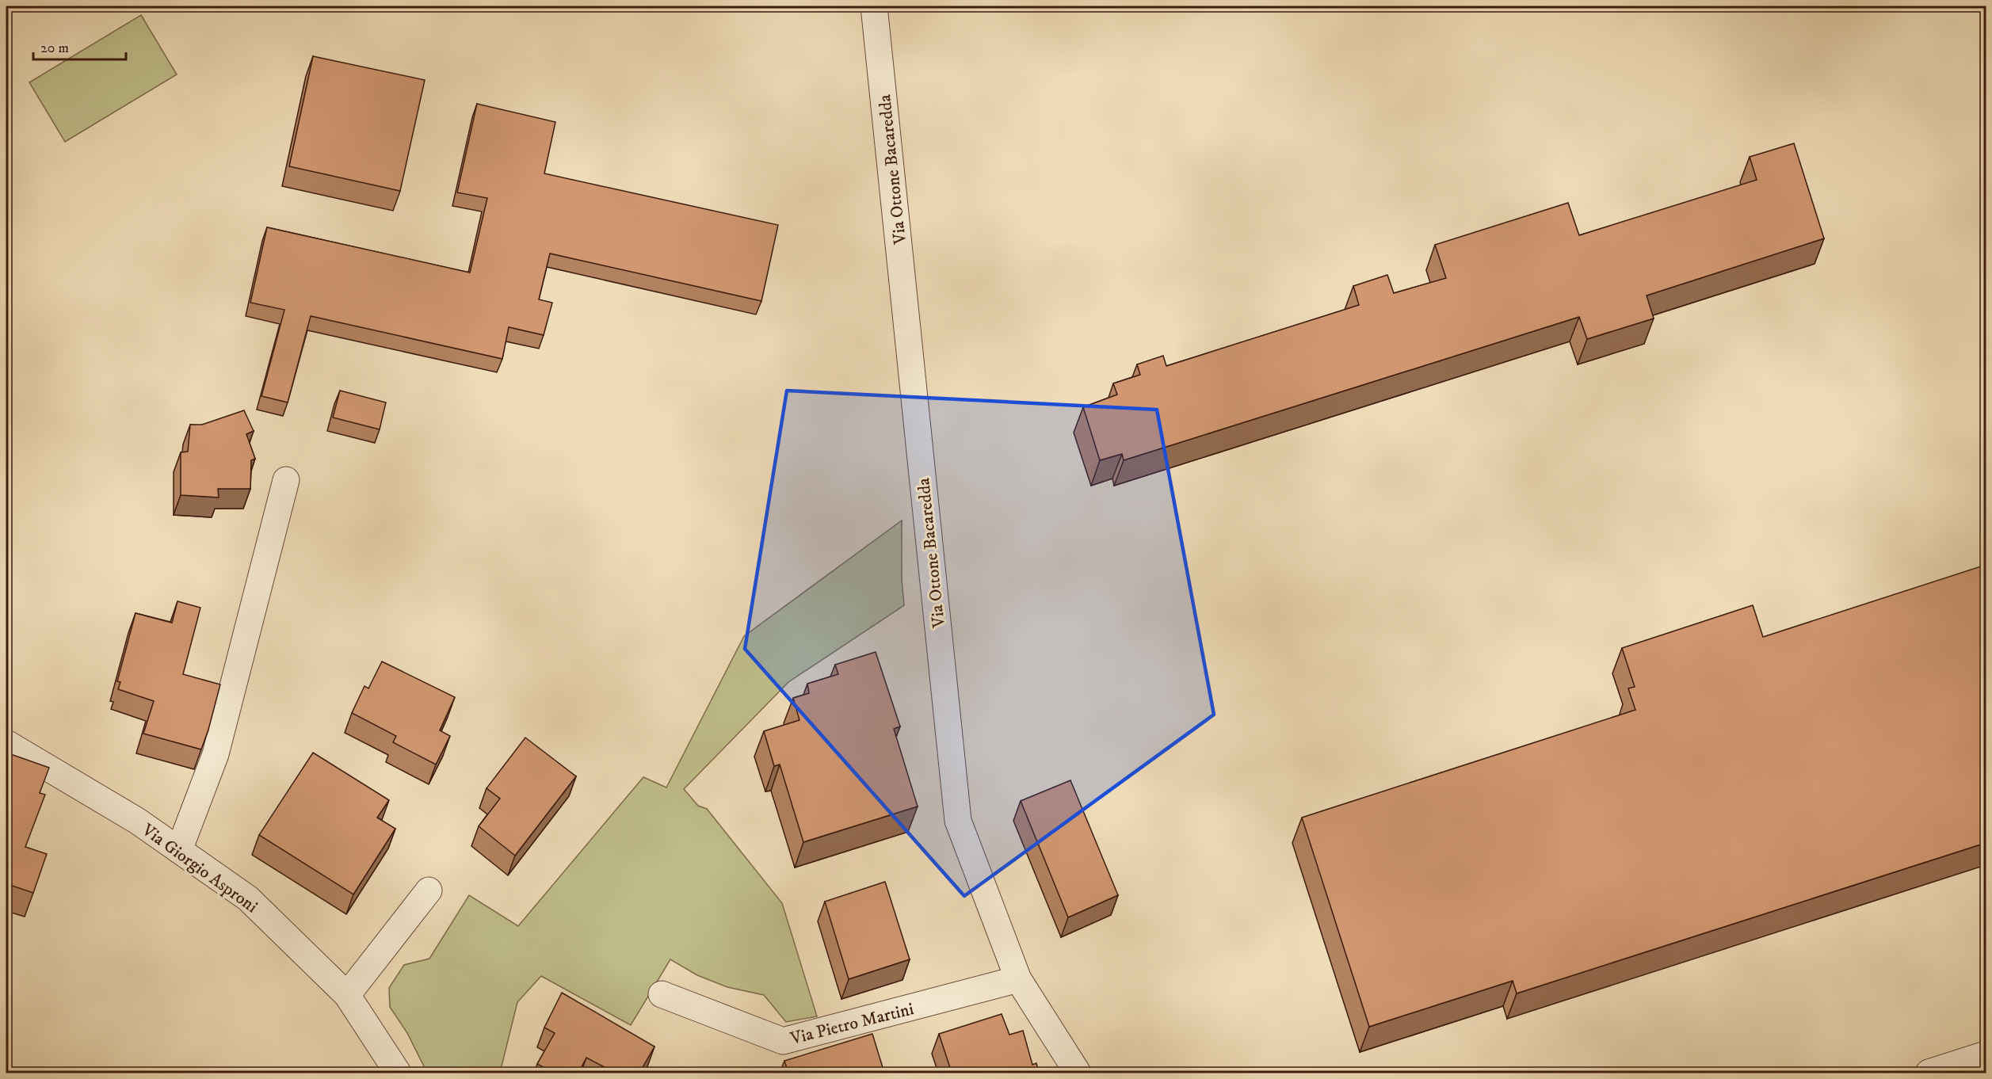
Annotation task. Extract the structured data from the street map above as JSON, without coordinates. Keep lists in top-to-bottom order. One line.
{"streets":{"street":["Via Ottone Bacaredda","Via Giorgio Asproni","Via Pietro Martini"]},"crossings":[["Via Ottone Bacaredda","Via Pietro Martini"]],"scale_bar":"20 m"}
